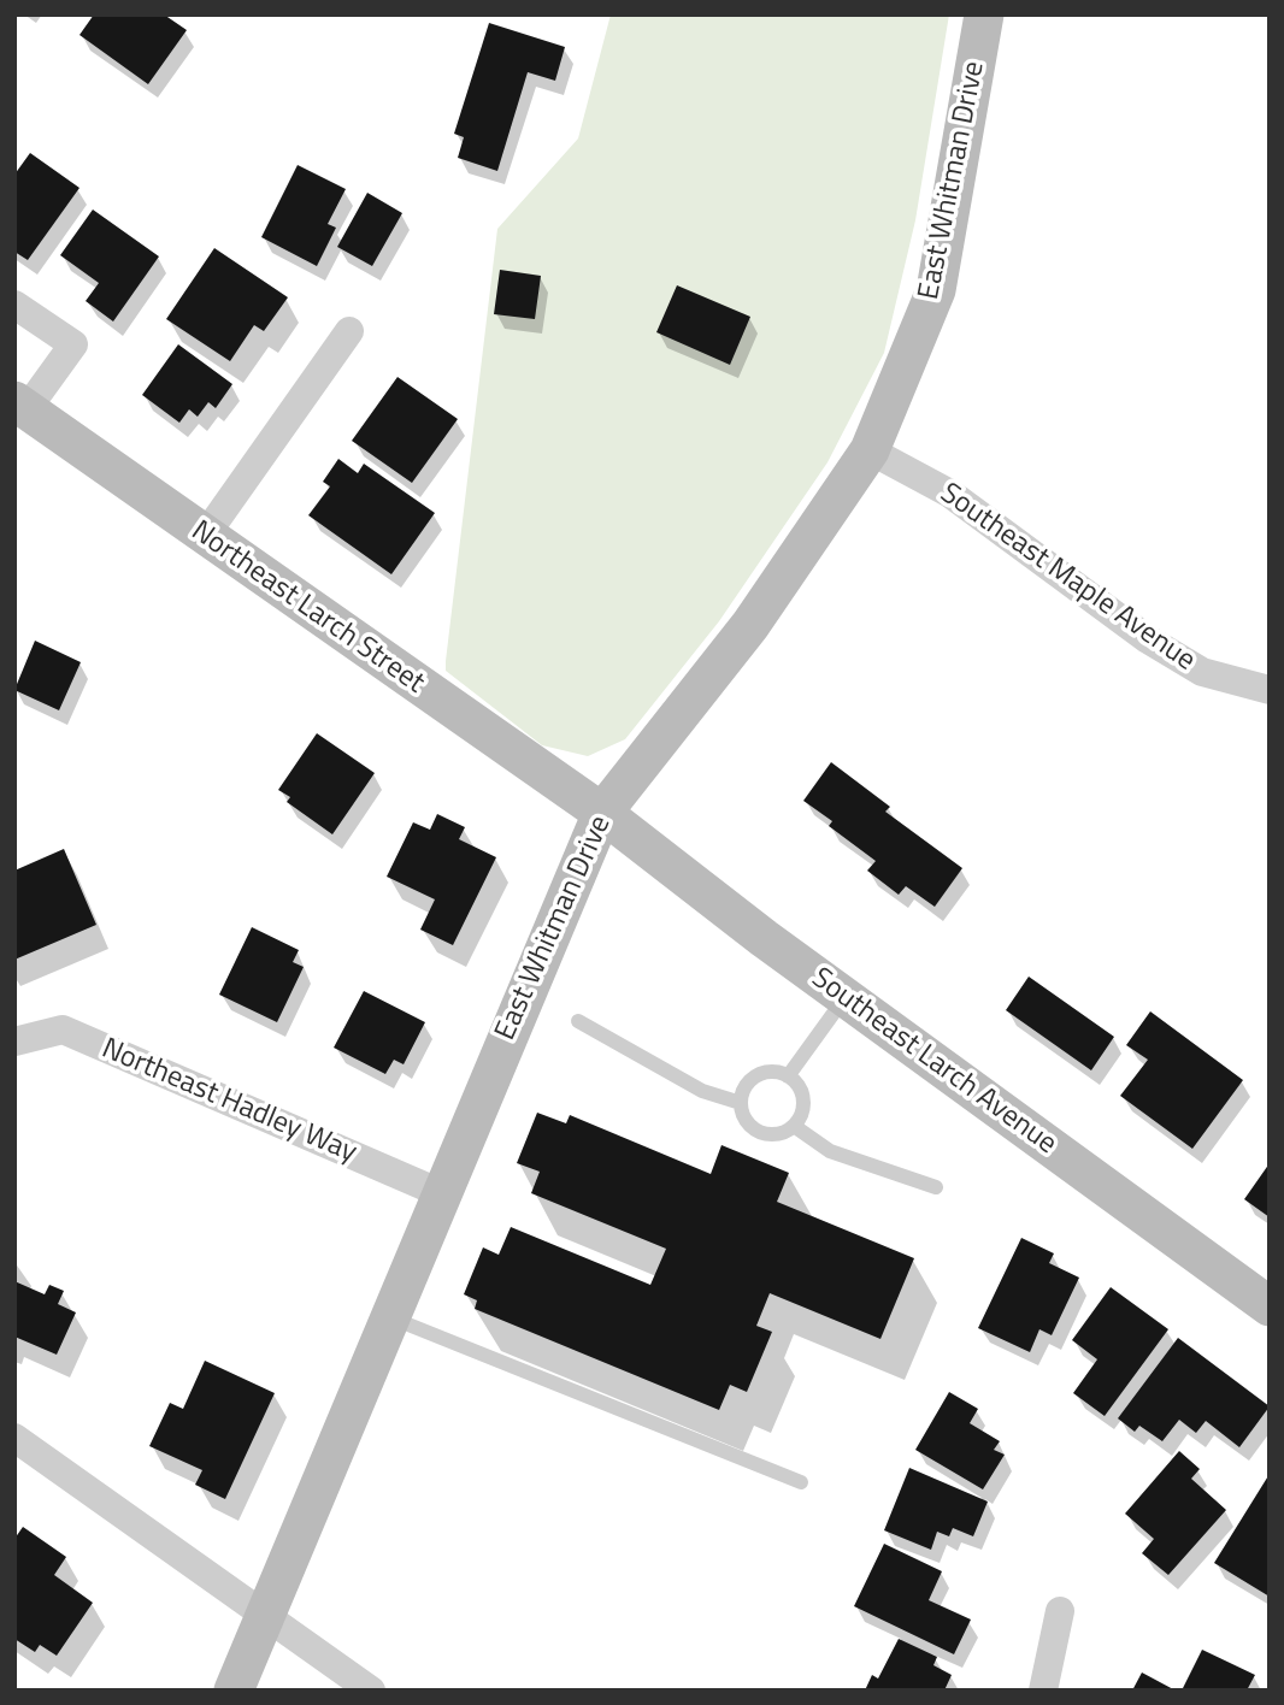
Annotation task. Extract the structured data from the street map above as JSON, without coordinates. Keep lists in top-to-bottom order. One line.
{"streets":{"main road":["East Whitman Drive","Northeast Larch Street","Southeast Larch Avenue"],"street":["Southeast Maple Avenue","Northeast Hadley Way"]},"crossings":[["East Whitman Drive","Southeast Maple Avenue"],["East Whitman Drive","Northeast Larch Street"],["East Whitman Drive","Southeast Larch Avenue"],["East Whitman Drive","Northeast Hadley Way"],["Northeast Larch Street","Southeast Larch Avenue"]]}
